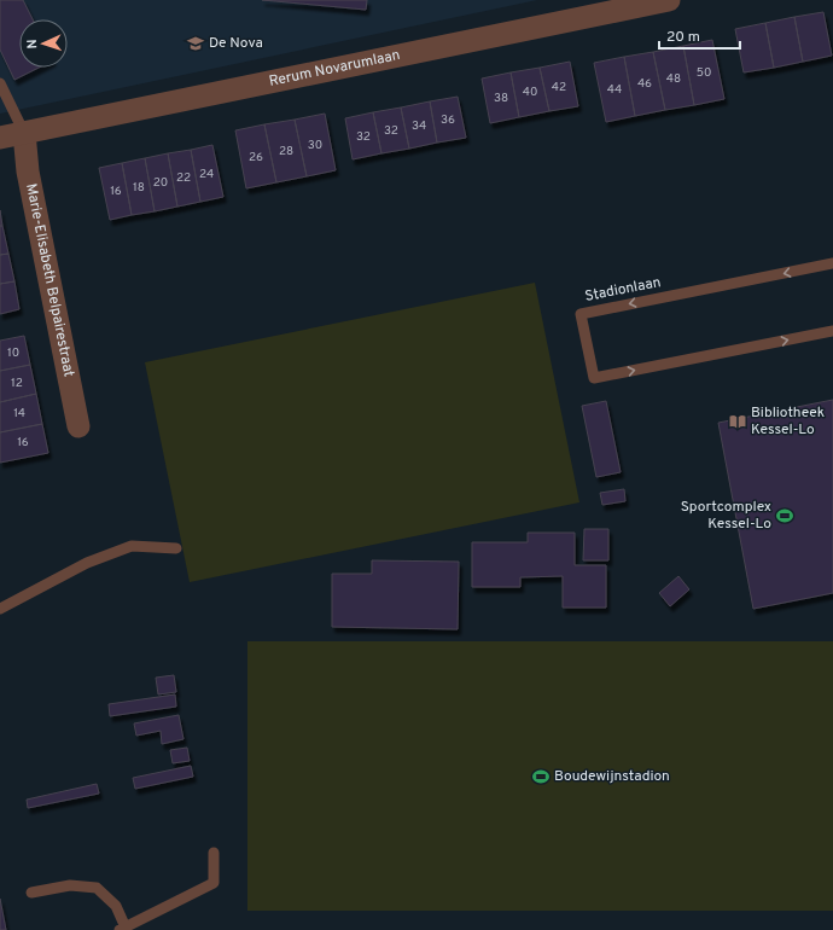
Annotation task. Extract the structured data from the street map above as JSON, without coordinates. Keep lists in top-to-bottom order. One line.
{"streets":{"street":["Rerum Novarumlaan","Marie-Elisabeth Belpairestraat"],"lane":["Stadionlaan"]},"crossings":[["Rerum Novarumlaan","Marie-Elisabeth Belpairestraat"]],"places":{"school or university":["De Nova"],"library":["Bibliotheek Kessel-Lo"],"sports":["Sportcomplex Kessel-Lo","Boudewijnstadion"]},"house_numbers":["50","48","46","42","44","40","38","36","34","32","32","30","28","26","24","22","20","18","16","10","12","14","16"],"scale_bar":"20 m","north":"left"}
